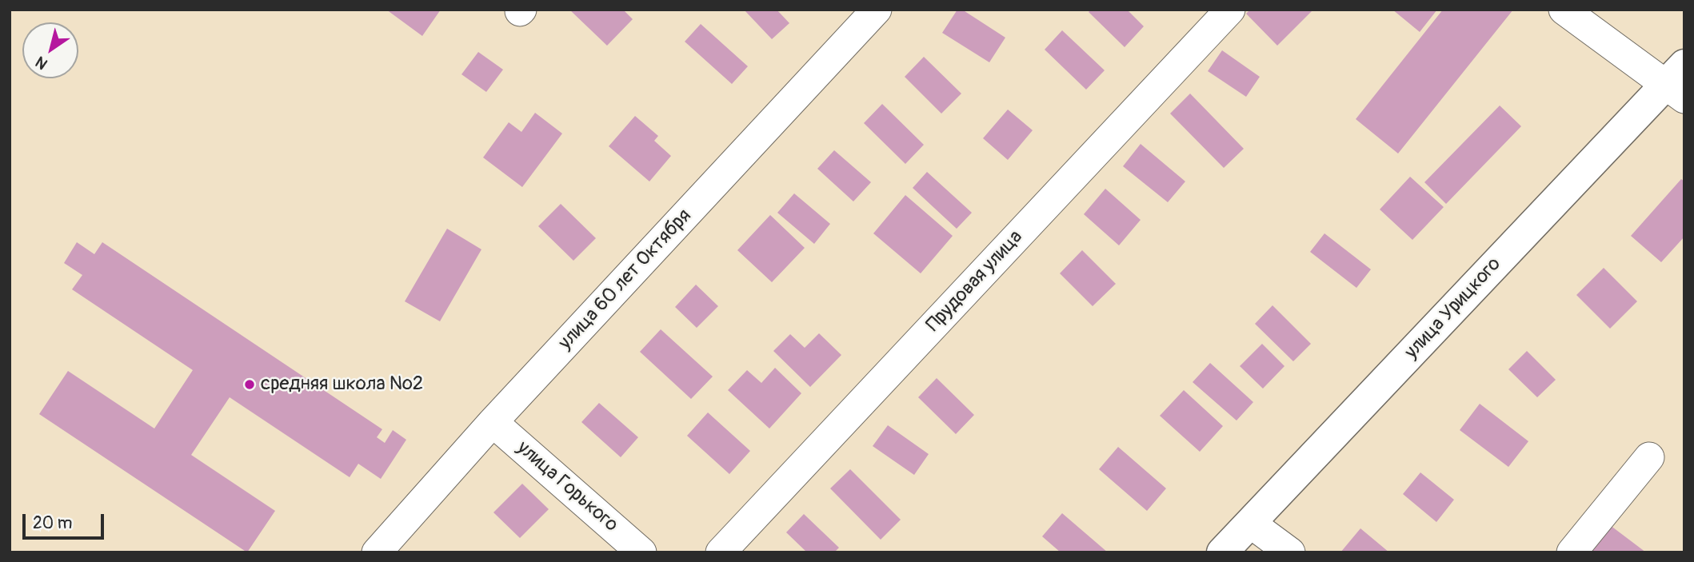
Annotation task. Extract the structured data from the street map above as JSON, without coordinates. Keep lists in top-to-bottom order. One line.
{"streets":{"street":["улица 60 лет Октября","Прудовая улица","улица Урицкого","улица Горького"]},"crossings":[["улица 60 лет Октября","улица Горького"]],"places":["средняя школа №2"],"scale_bar":"20 m","north":"bottom left"}
